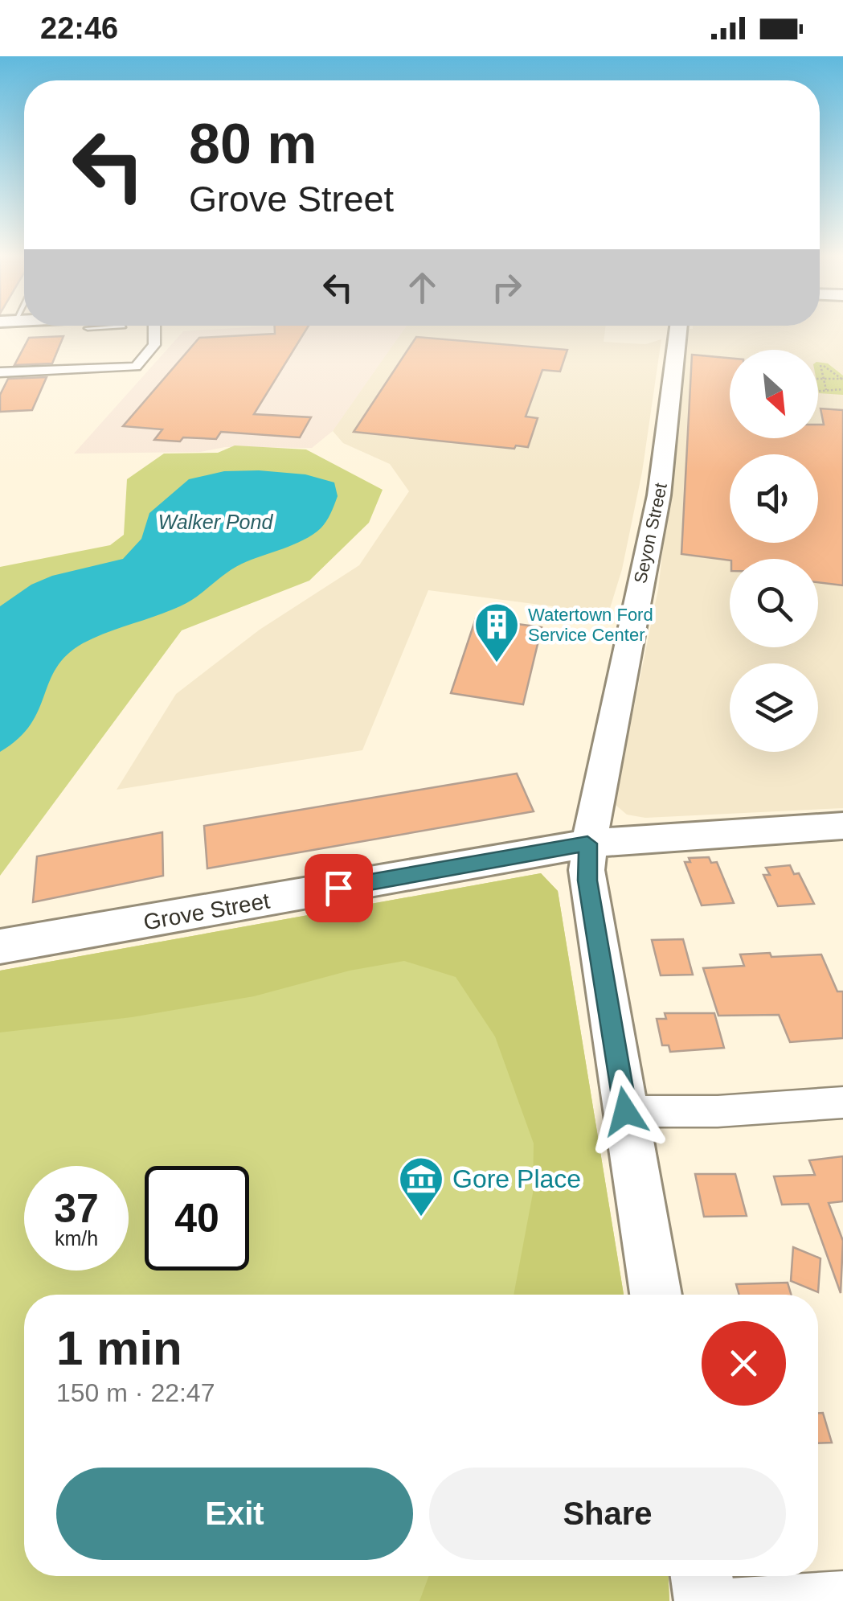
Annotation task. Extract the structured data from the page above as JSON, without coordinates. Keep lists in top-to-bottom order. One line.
{"streets":{"street":["Seyon Street","Grove Street"]},"crossings":[["Seyon Street","Grove Street"]],"water":["Walker Pond"],"places":{"building":["Watertown Ford Service Center"],"museum":["Gore Place"]},"north":"bottom right","page":{"status":"22:46","turn":["80 m","Grove Street"],"speed":"37 km/h","limit":"40","heading":["1 min","150 m · 22:47"],"buttons":["Exit","Share"]}}
